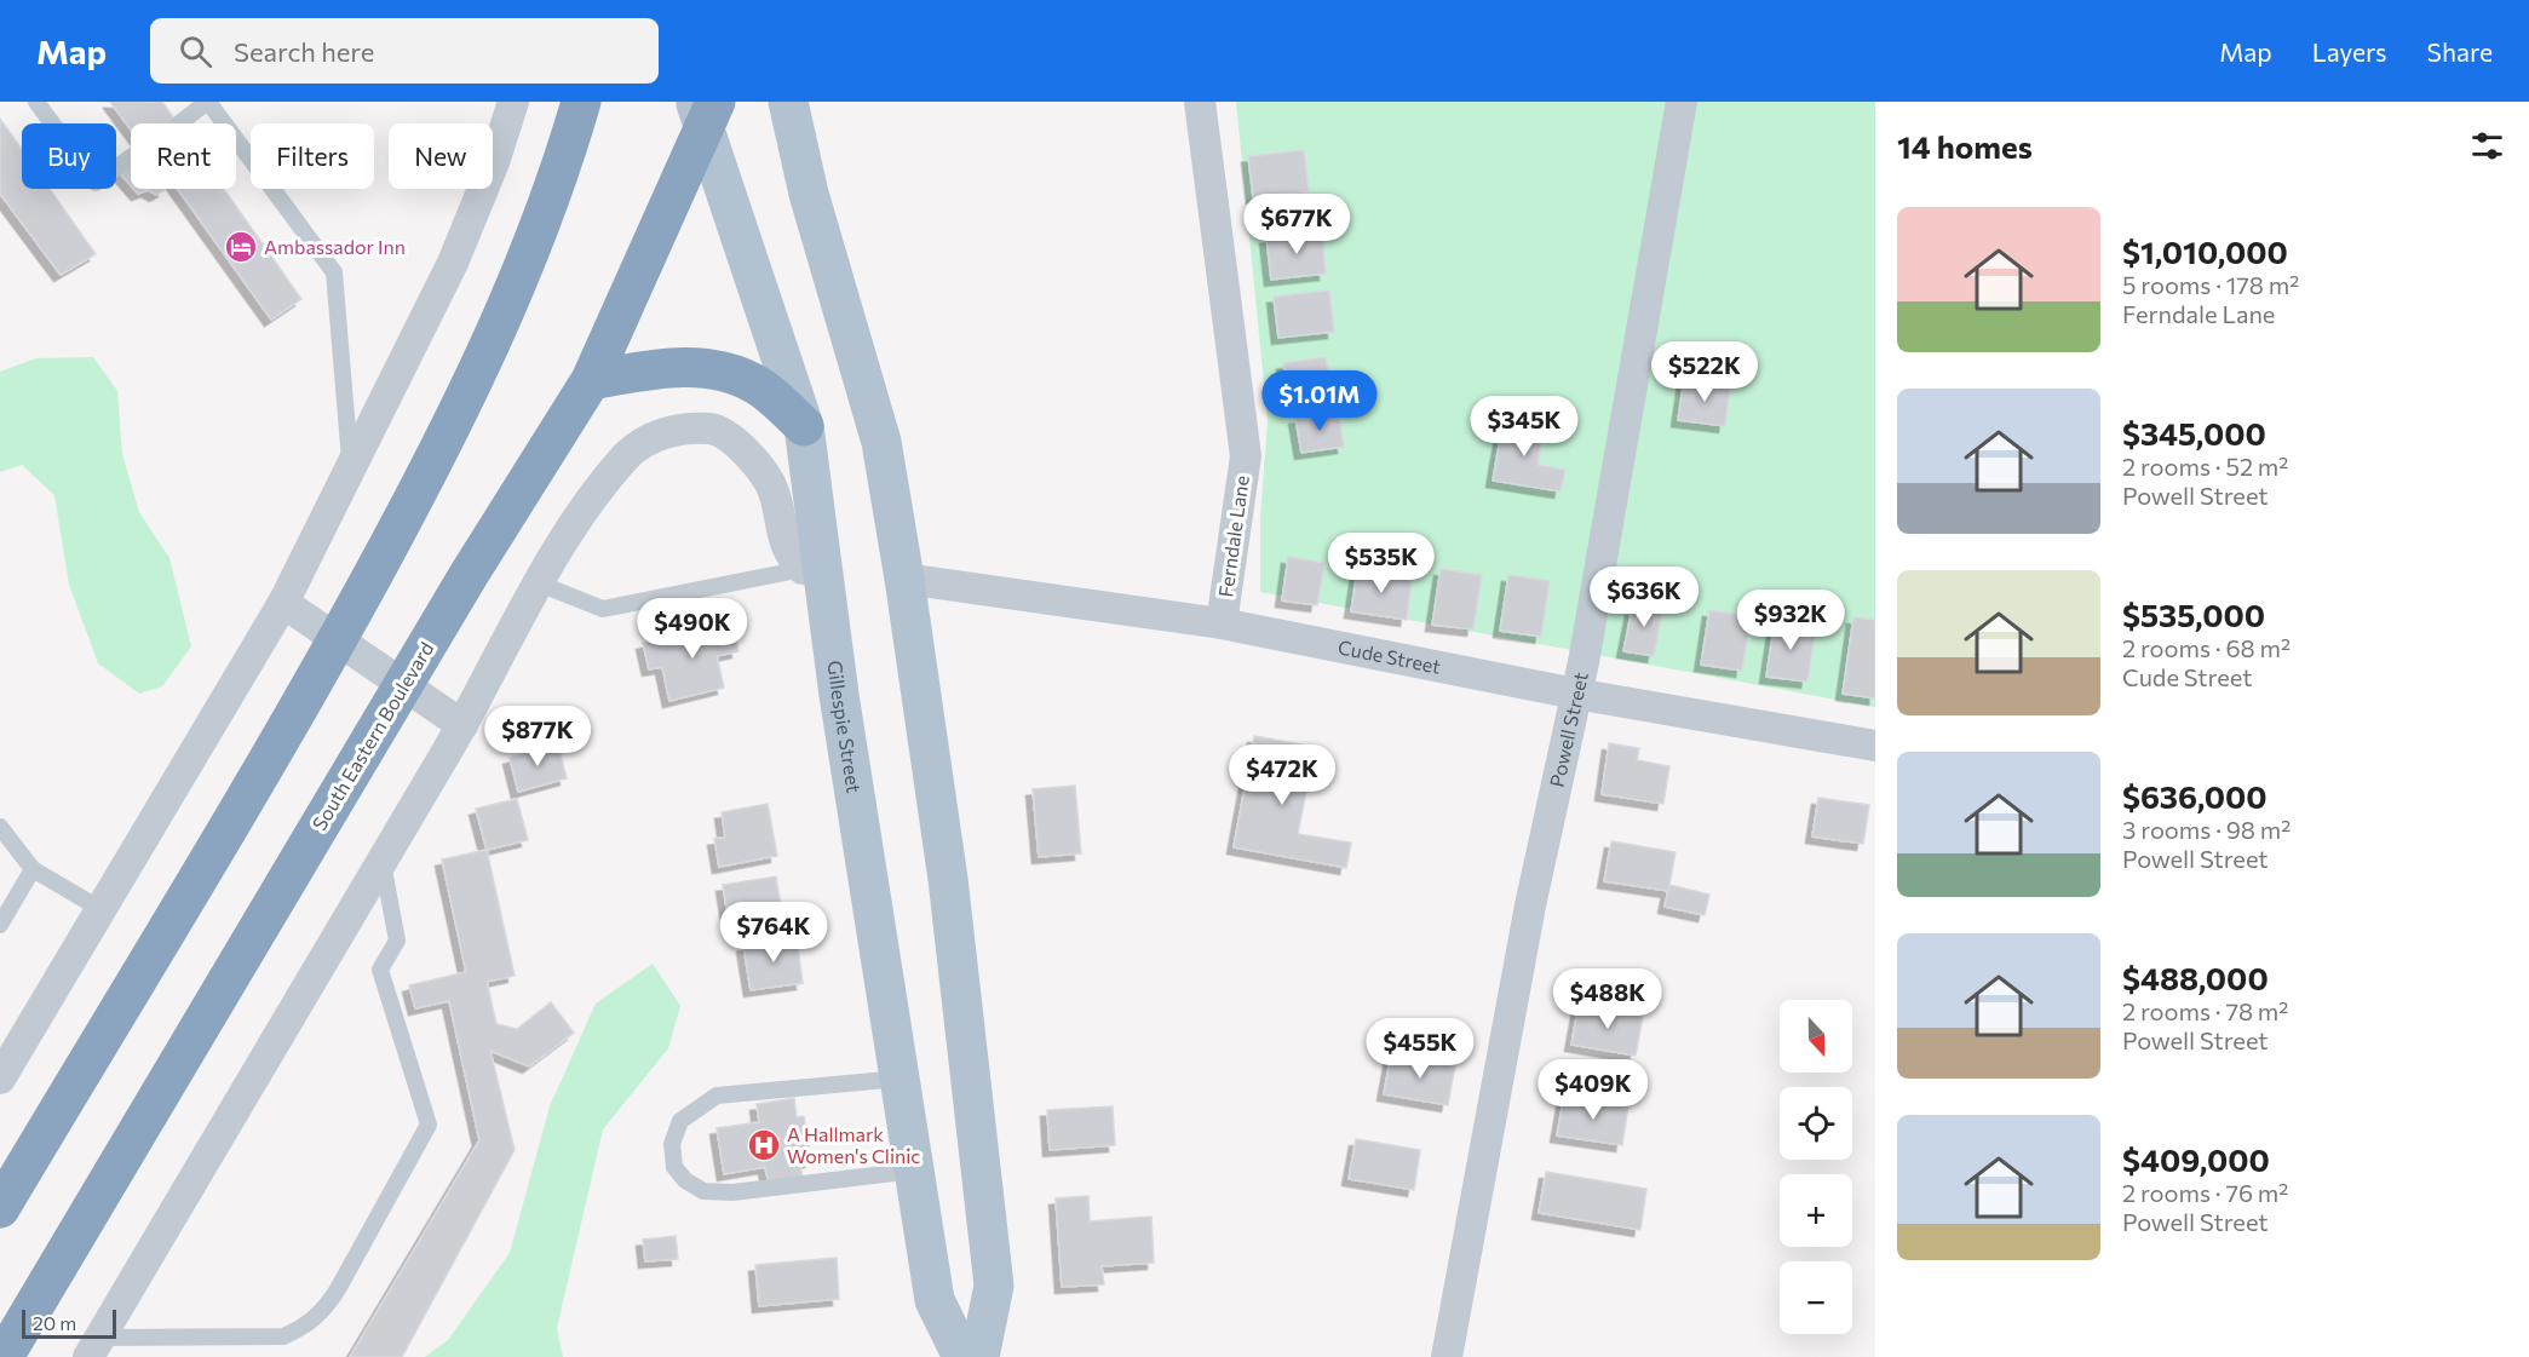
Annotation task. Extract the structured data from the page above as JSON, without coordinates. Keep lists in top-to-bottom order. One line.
{"streets":{"highway":["South Eastern Boulevard"],"main road":["Gillespie Street"],"street":["Ferndale Lane","Cude Street","Powell Street"]},"crossings":[["Ferndale Lane","Cude Street"],["Cude Street","Powell Street"],["Gillespie Street","South Eastern Boulevard"]],"places":{"hotel":["Ambassador Inn"],"hospital":["A Hallmark Women's Clinic"]},"scale_bar":"20 m","north":"bottom","page":{"header":"Map","search":"Search here","nav":["Map","Layers","Share"],"heading":"14 homes","chip":["Buy","Rent","Filters","New"],"list":[{"name":"$1,010,000","note":"5 rooms · 178 m² · Ferndale Lane"},{"name":"$345,000","note":"2 rooms · 52 m² · Powell Street"},{"name":"$535,000","note":"2 rooms · 68 m² · Cude Street"},{"name":"$636,000","note":"3 rooms · 98 m² · Powell Street"},{"name":"$488,000","note":"2 rooms · 78 m² · Powell Street"},{"name":"$409,000","note":"2 rooms · 76 m² · Powell Street"}],"price":["$677K","$522K","$1.01M","$345K","$535K","$636K","$932K","$490K","$877K","$472K","$764K","$488K","$455K","$409K"],"map_buttons":["+","−"],"scale":"20 m"}}
